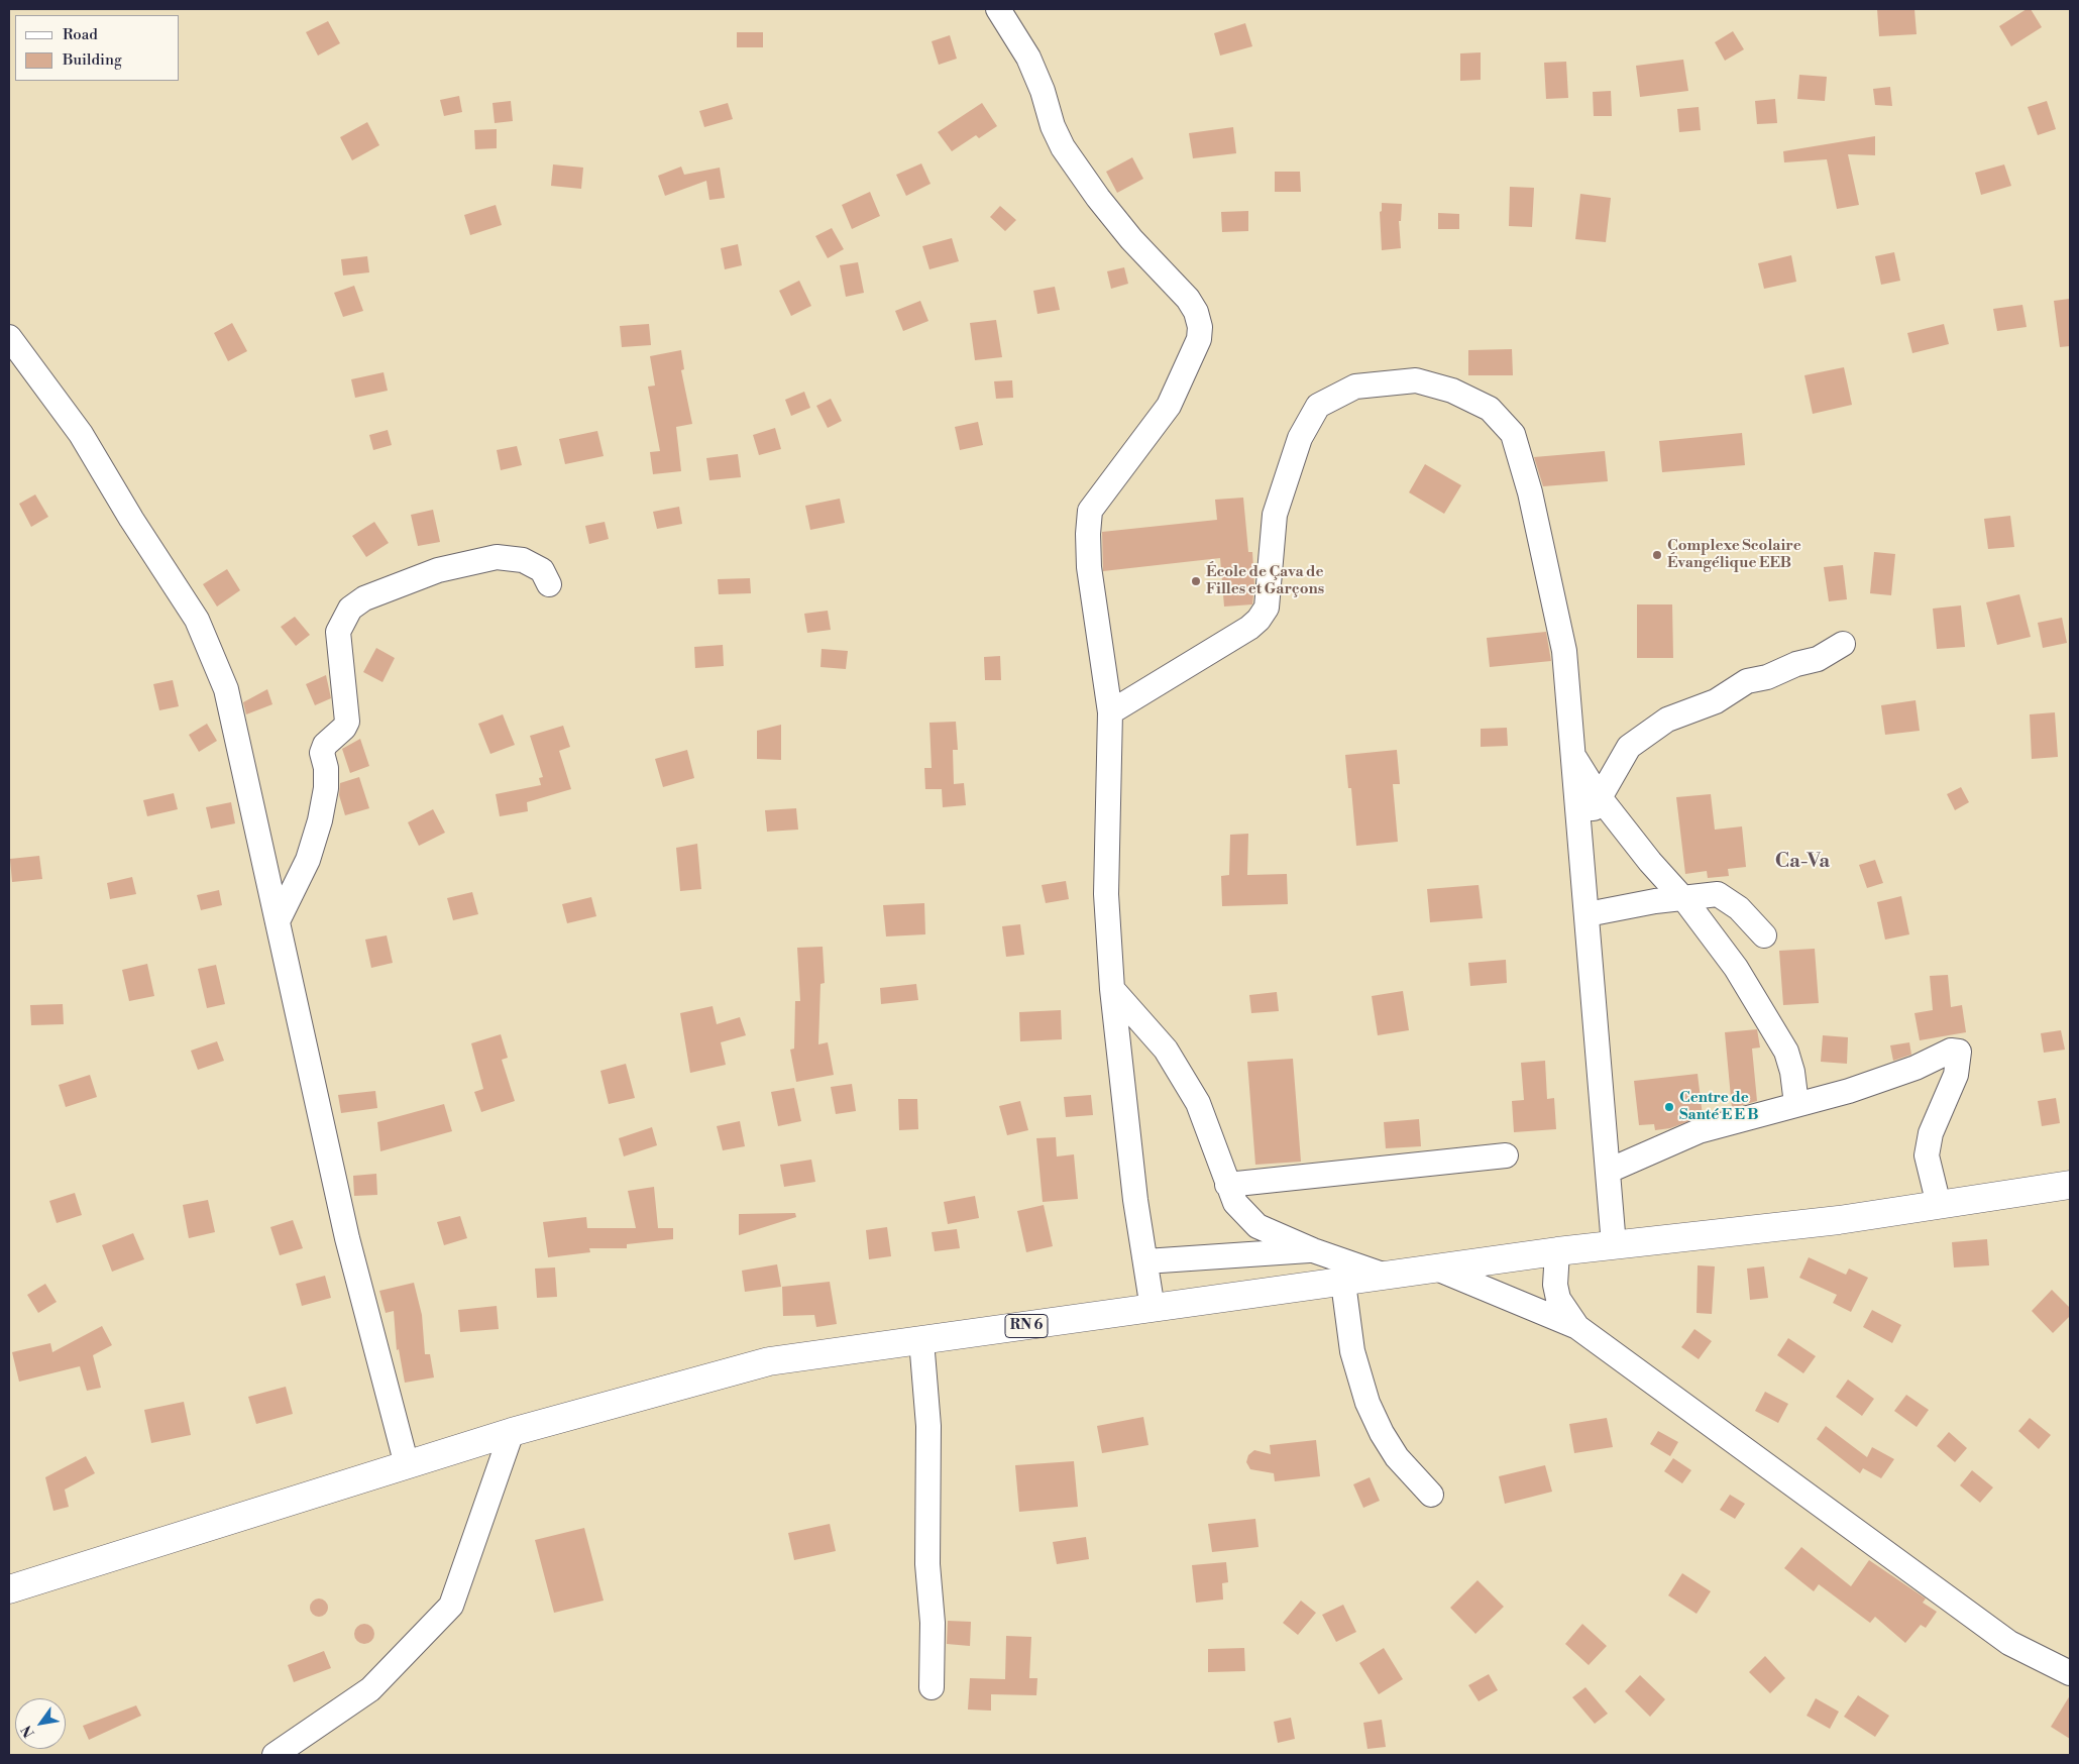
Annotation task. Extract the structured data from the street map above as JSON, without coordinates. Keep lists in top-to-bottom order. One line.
{"streets":{"main road":["RN 6"]},"districts":["Ca-Va"],"places":["Complexe Scolaire Évangélique EEB","École de Çava de Filles et Garçons","Centre de Santé E E B"],"legend":["Road","Building"],"north":"bottom left"}
